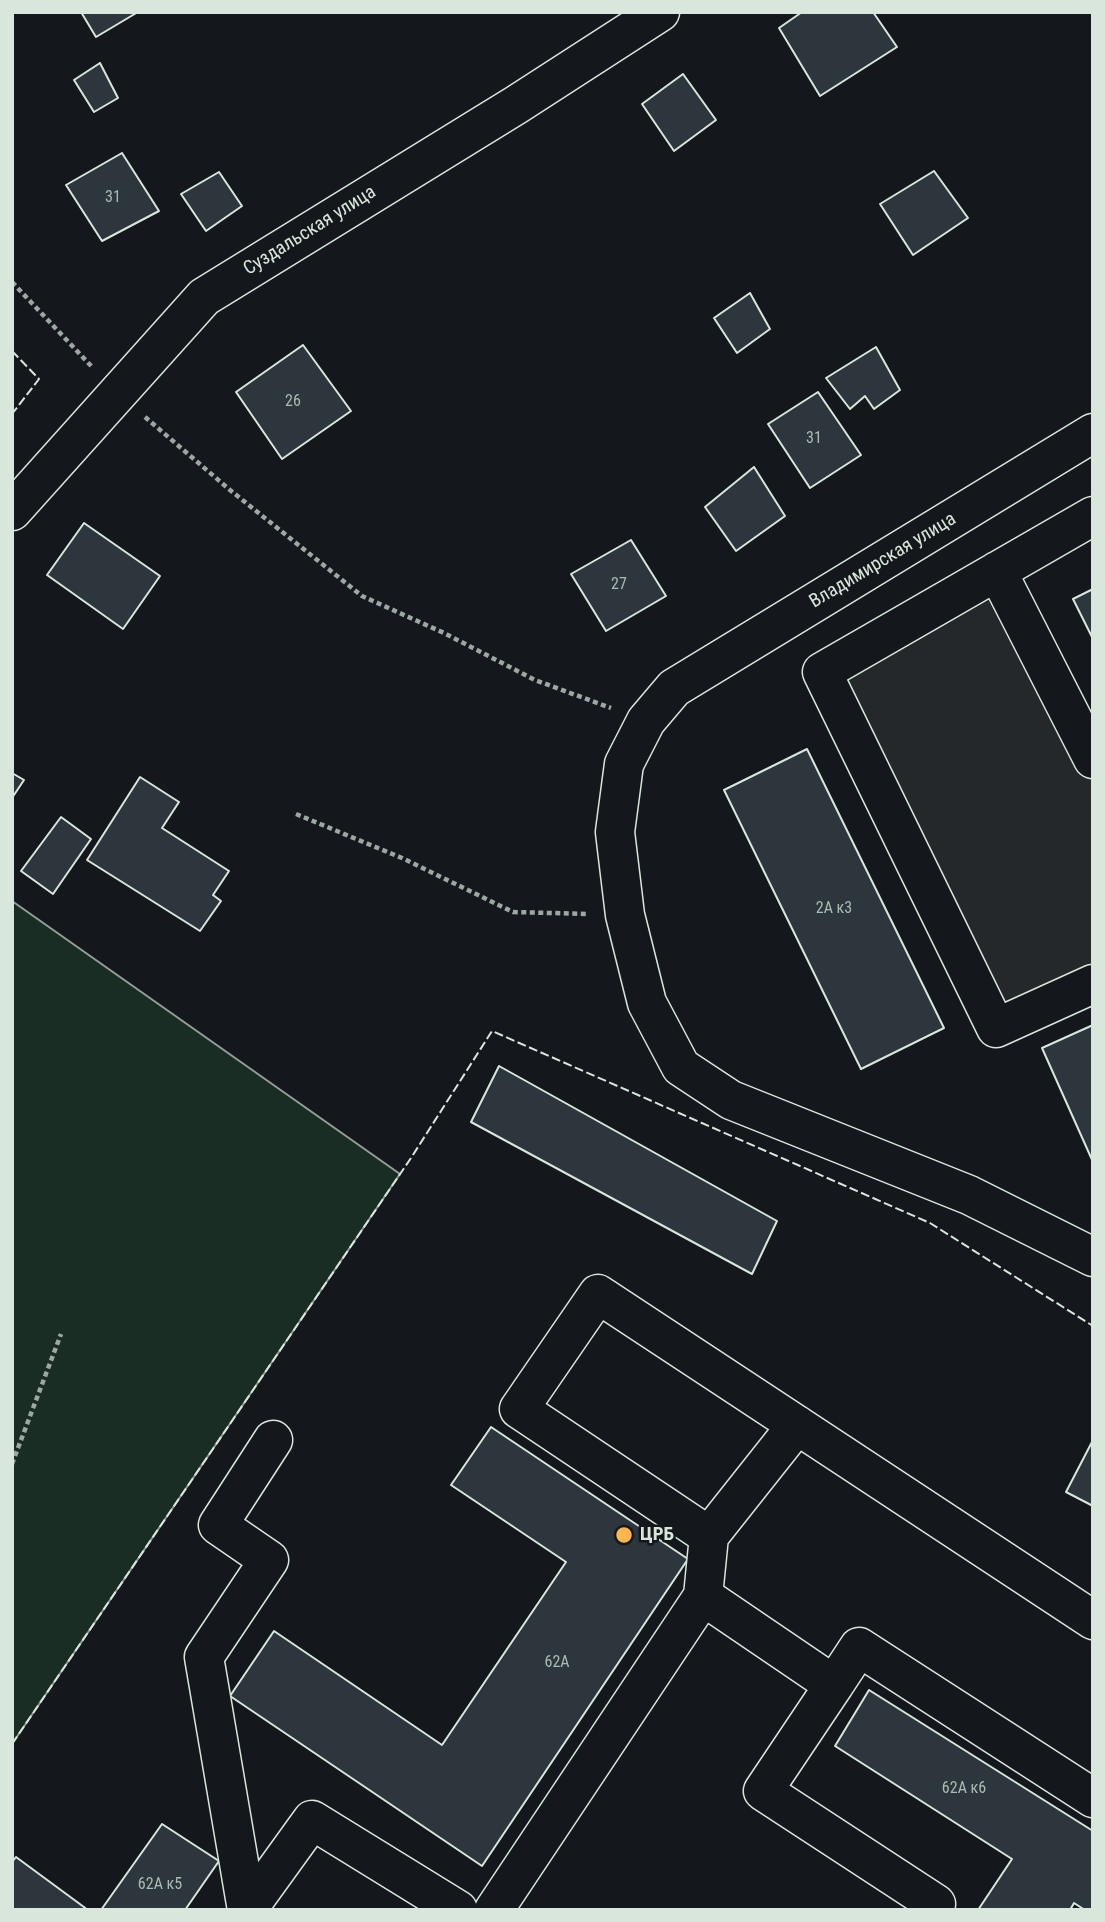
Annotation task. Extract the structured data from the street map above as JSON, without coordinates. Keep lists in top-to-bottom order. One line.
{"streets":{"street":["Суздальская улица","Владимирская улица"]},"places":["ЦРБ"],"house_numbers":["31","26","31","27","2А к3","62А","62А к6","62А к5"]}
